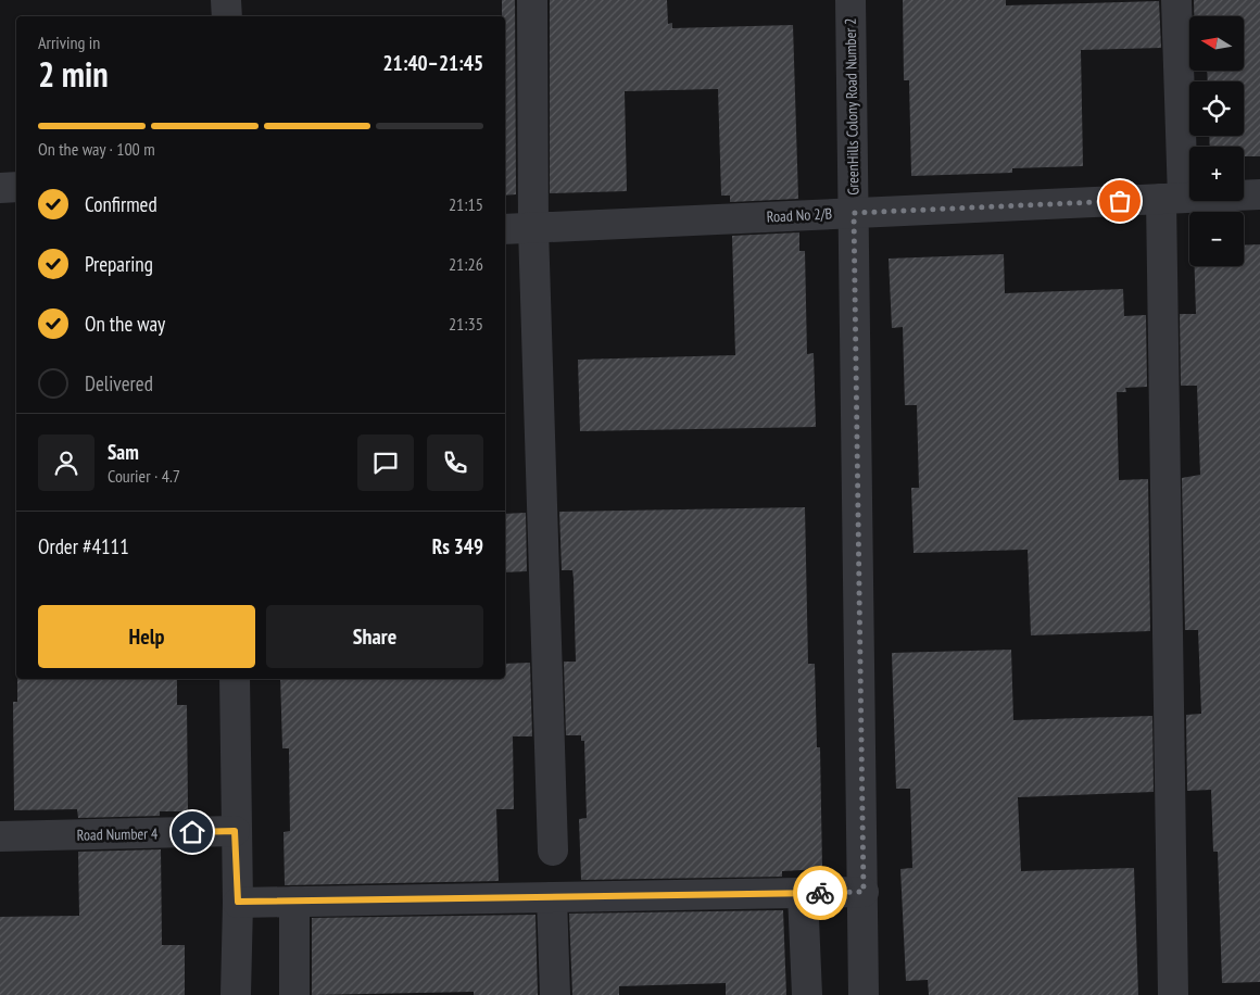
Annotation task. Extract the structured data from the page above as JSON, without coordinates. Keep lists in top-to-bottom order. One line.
{"streets":{"street":["GreenHills Colony Road Number 2","Road No 2/B","Road Number 4"]},"crossings":[["GreenHills Colony Road Number 2","Road No 2/B"]],"north":"left","page":{"map_buttons":["+","−"],"heading":["2 min","Arriving in","21:40–21:45"],"panel":["Sam","Courier · 4.7","Order #4111","Rs 349"],"bar":"On the way · 100 m","list":[["Confirmed","21:15"],["Preparing","21:26"],["On the way","21:35"],"Delivered"],"buttons":["Help","Share"]}}
